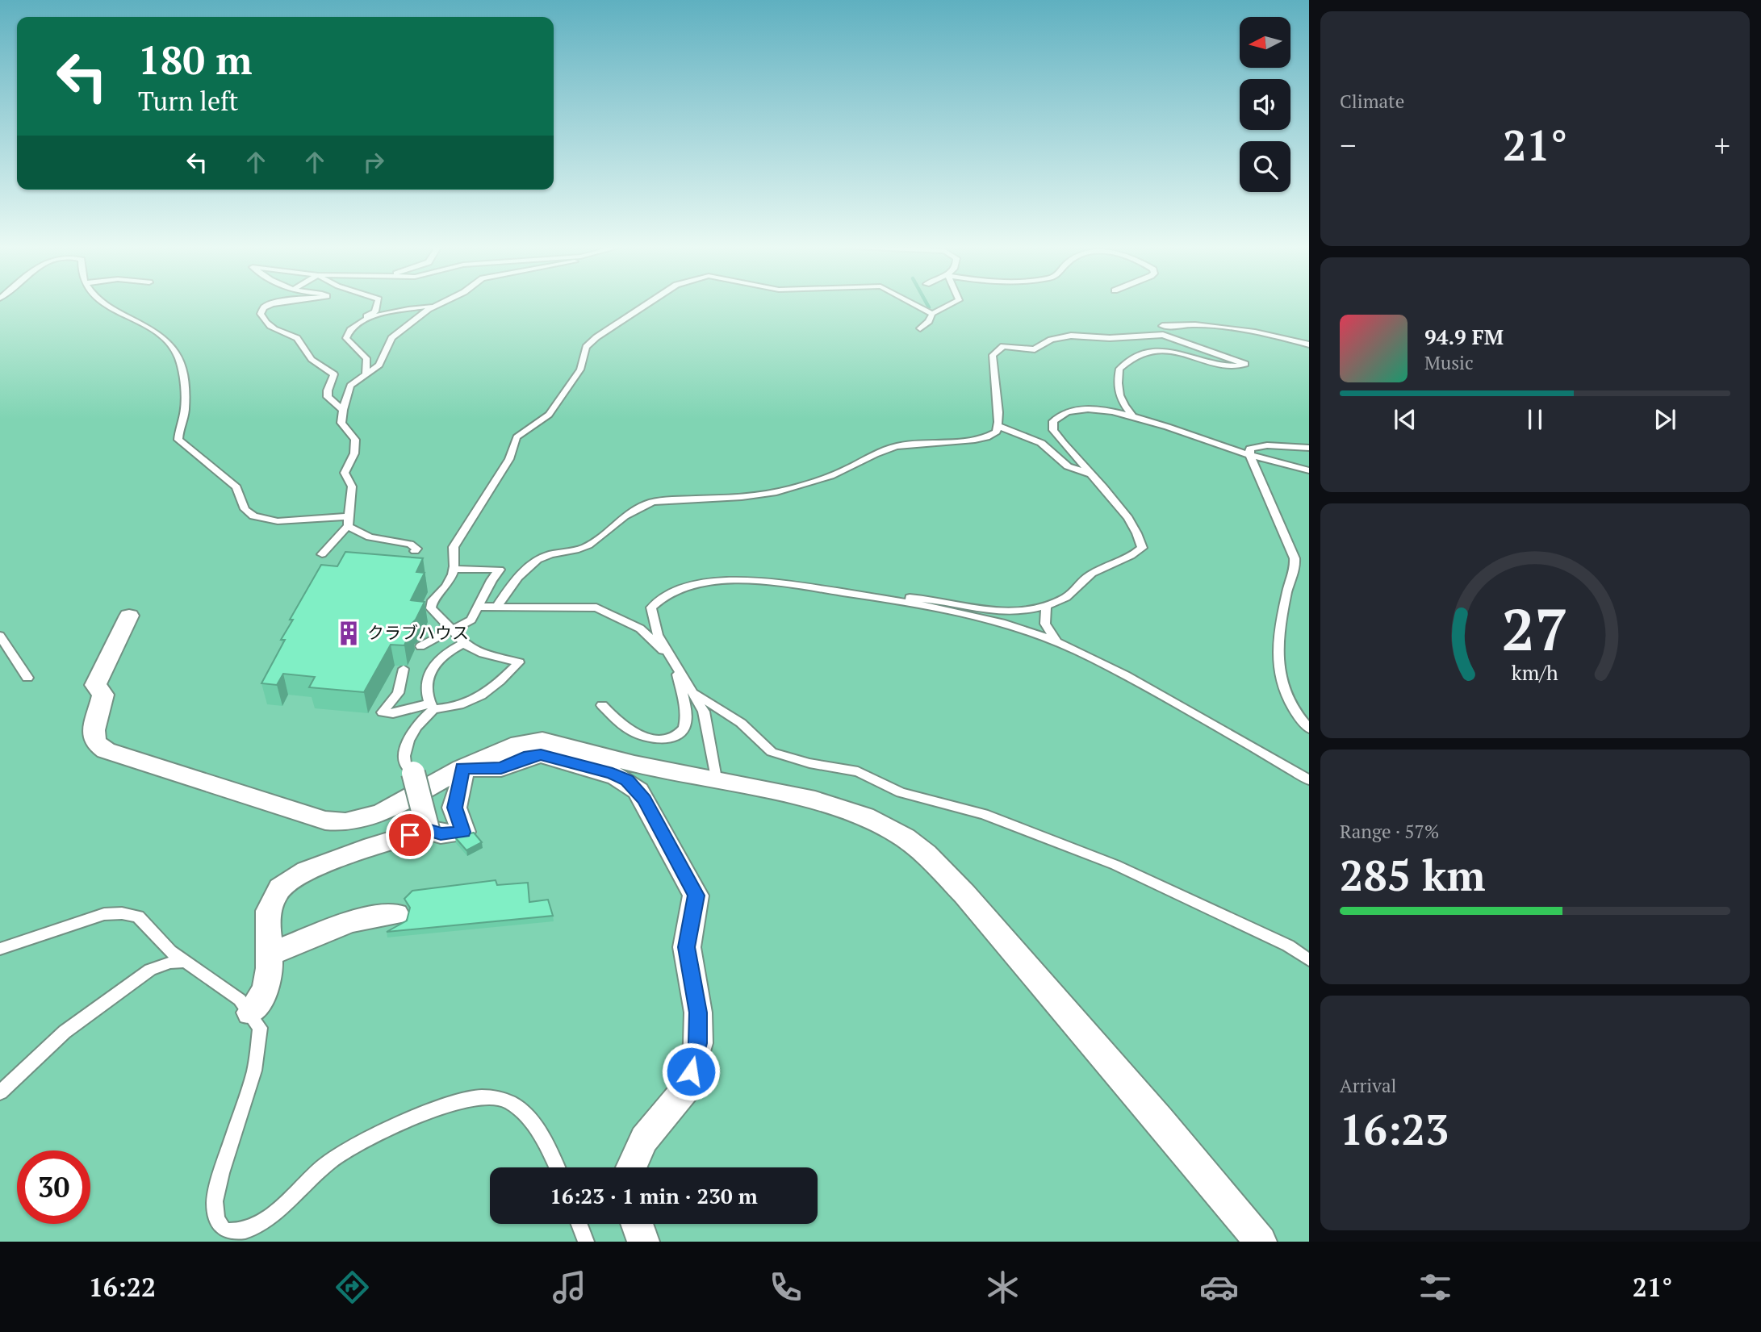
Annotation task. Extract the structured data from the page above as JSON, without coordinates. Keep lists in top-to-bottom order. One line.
{"places":{"building":["クラブハウス"]},"north":"left","page":{"tile":["Climate",["Range · 57%","285 km"],["Arrival","16:23"]],"turn":["180 m","Turn left"],"heat":["−","21°","+"],"song":["94.9 FM","Music"],"limit":"30","trip":"16:23 · 1 min · 230 m","tabs":["16:22","21°"],"gauge":["27","km/h"]}}
